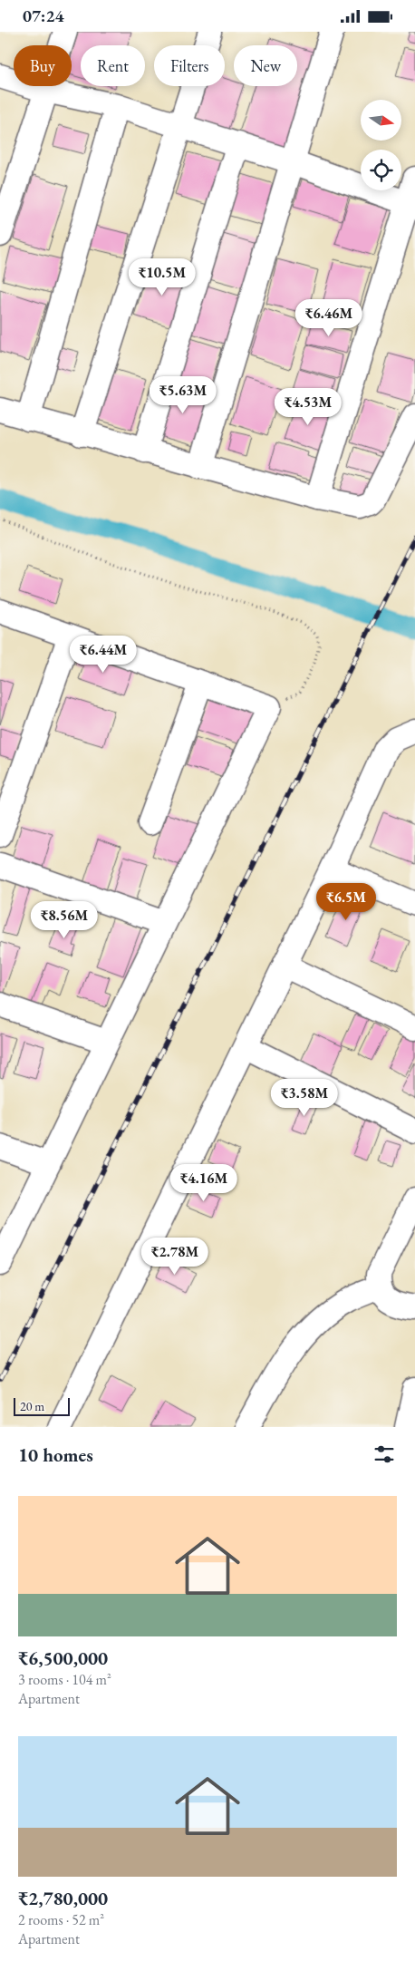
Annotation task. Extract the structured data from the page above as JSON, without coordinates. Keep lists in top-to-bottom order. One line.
{"scale_bar":"20 m","north":"right","page":{"status":"07:24","chip":["Buy","Rent","Filters","New"],"price":["₹10.5M","₹6.46M","₹5.63M","₹4.53M","₹6.44M","₹6.5M","₹8.56M","₹3.58M","₹4.16M","₹2.78M"],"scale":"20 m","heading":"10 homes","list":[{"name":"₹6,500,000","note":"3 rooms · 104 m² · Apartment"},{"name":"₹2,780,000","note":"2 rooms · 52 m² · Apartment"}]}}
